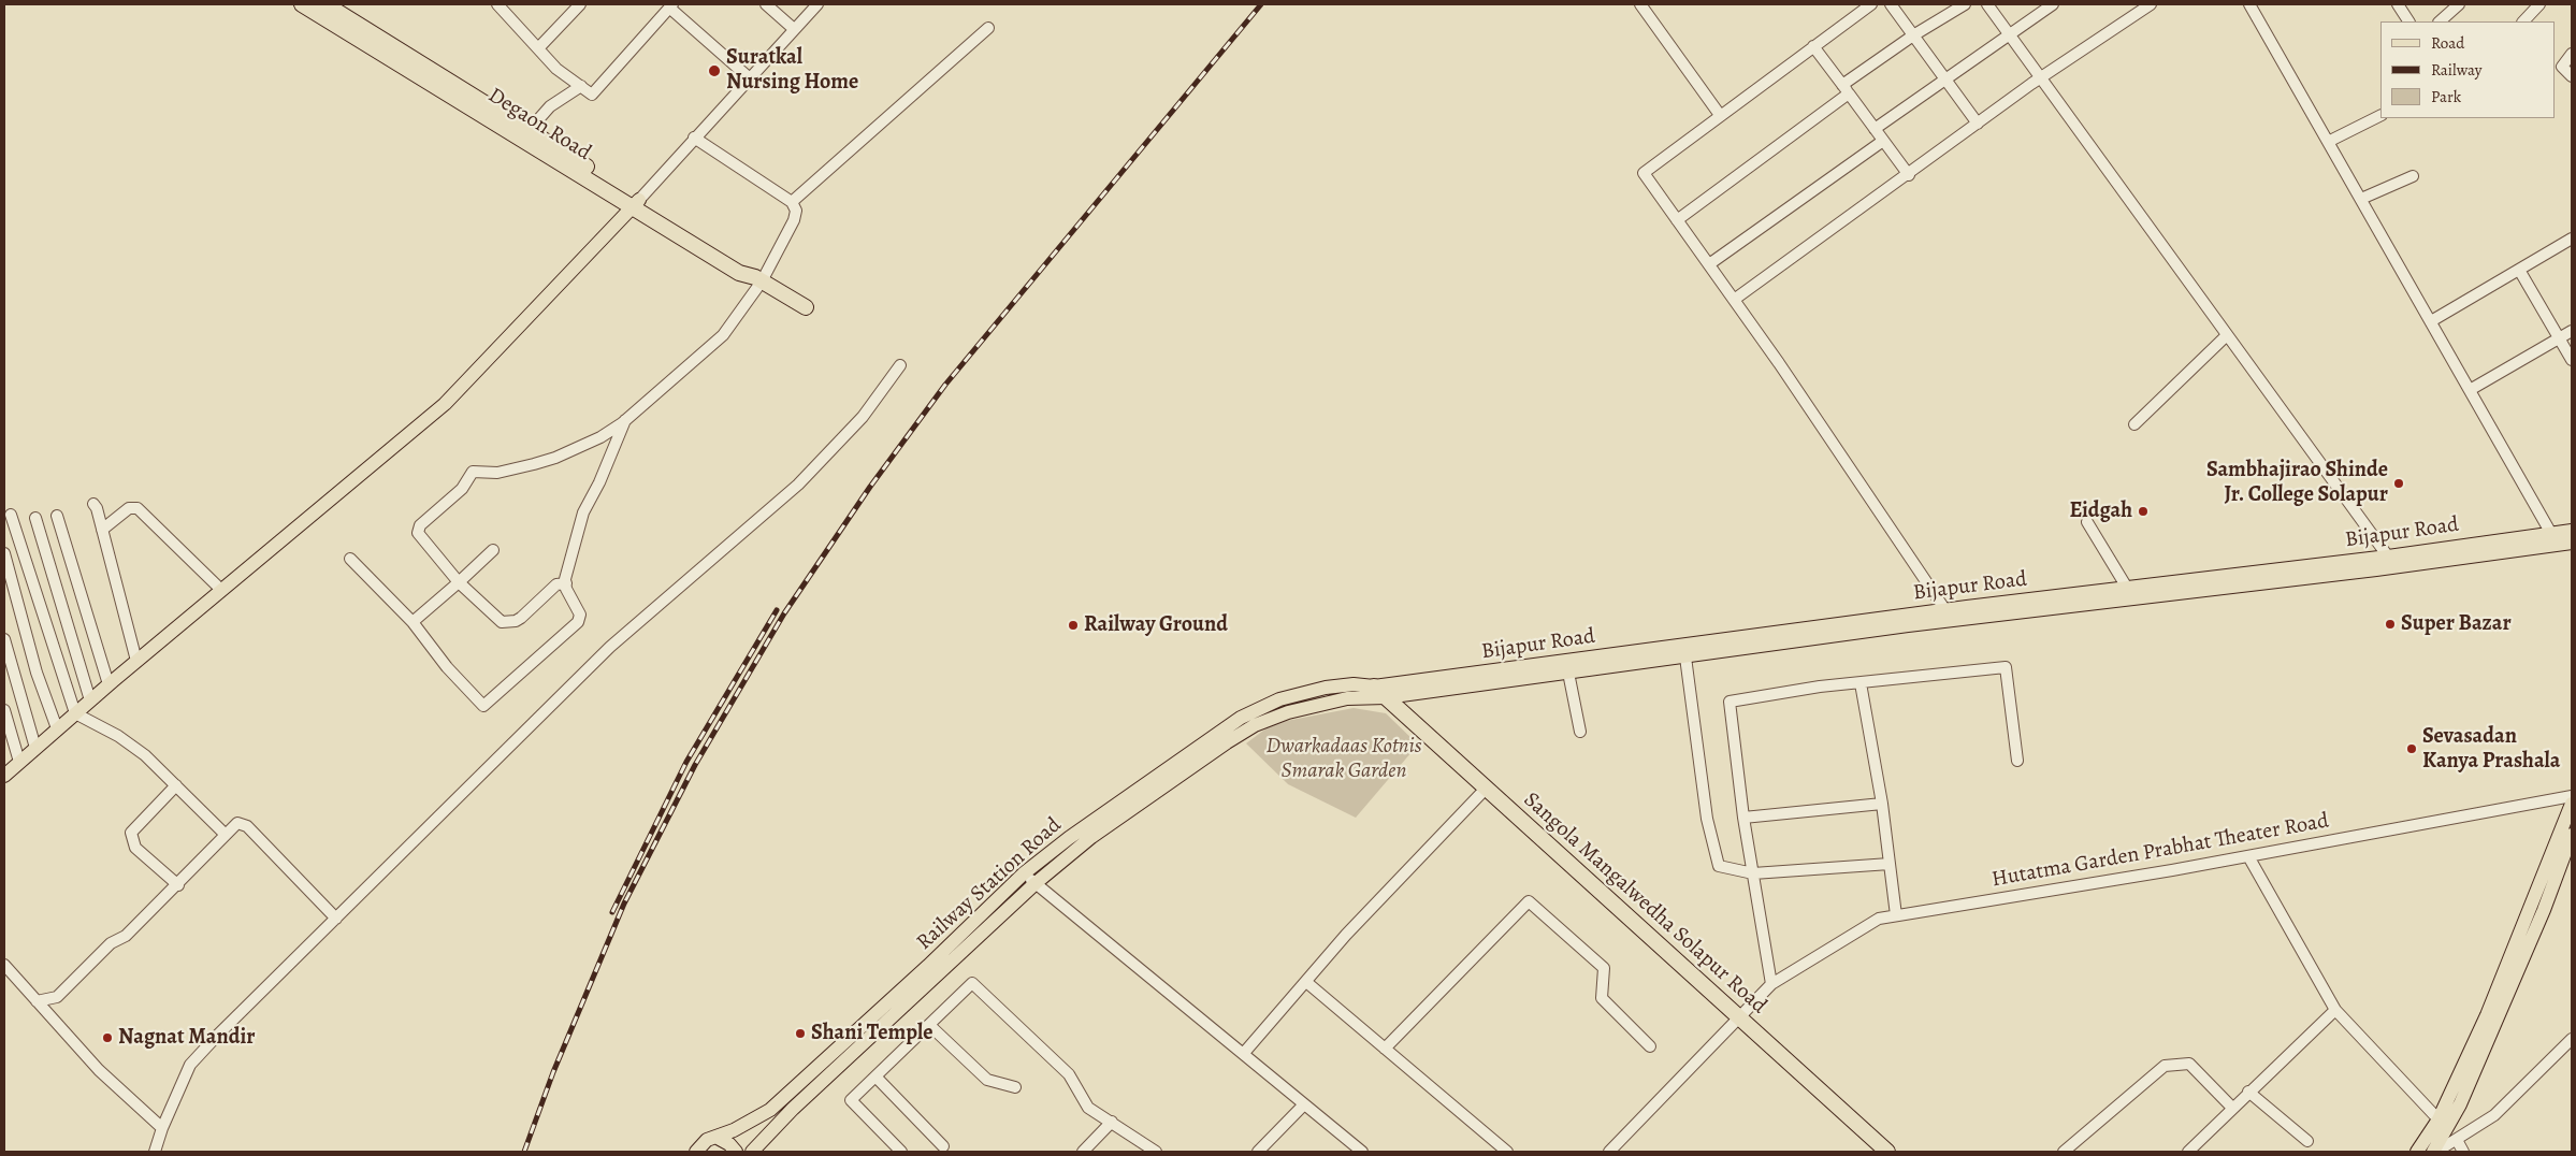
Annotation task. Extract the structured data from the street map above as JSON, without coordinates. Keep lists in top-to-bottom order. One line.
{"streets":{"highway":["Degaon Road","Sangola Mangalwedha Solapur Road"],"main road":["Bijapur Road","Railway Station Road"],"street":["Hutatma Garden Prabhat Theater Road"]},"crossings":[["Bijapur Road","Railway Station Road"],["Bijapur Road","Sangola Mangalwedha Solapur Road"],["Hutatma Garden Prabhat Theater Road","Sangola Mangalwedha Solapur Road"],["Railway Station Road","Sangola Mangalwedha Solapur Road"]],"parks":["Dwarkadaas Kotnis Smarak Garden"],"places":["Suratkal Nursing Home","Sambhajirao Shinde Jr. College Solapur","Eidgah","Super Bazar","Railway Ground","Sevasadan Kanya Prashala","Shani Temple","Nagnat Mandir"],"legend":["Road","Railway","Park"]}
